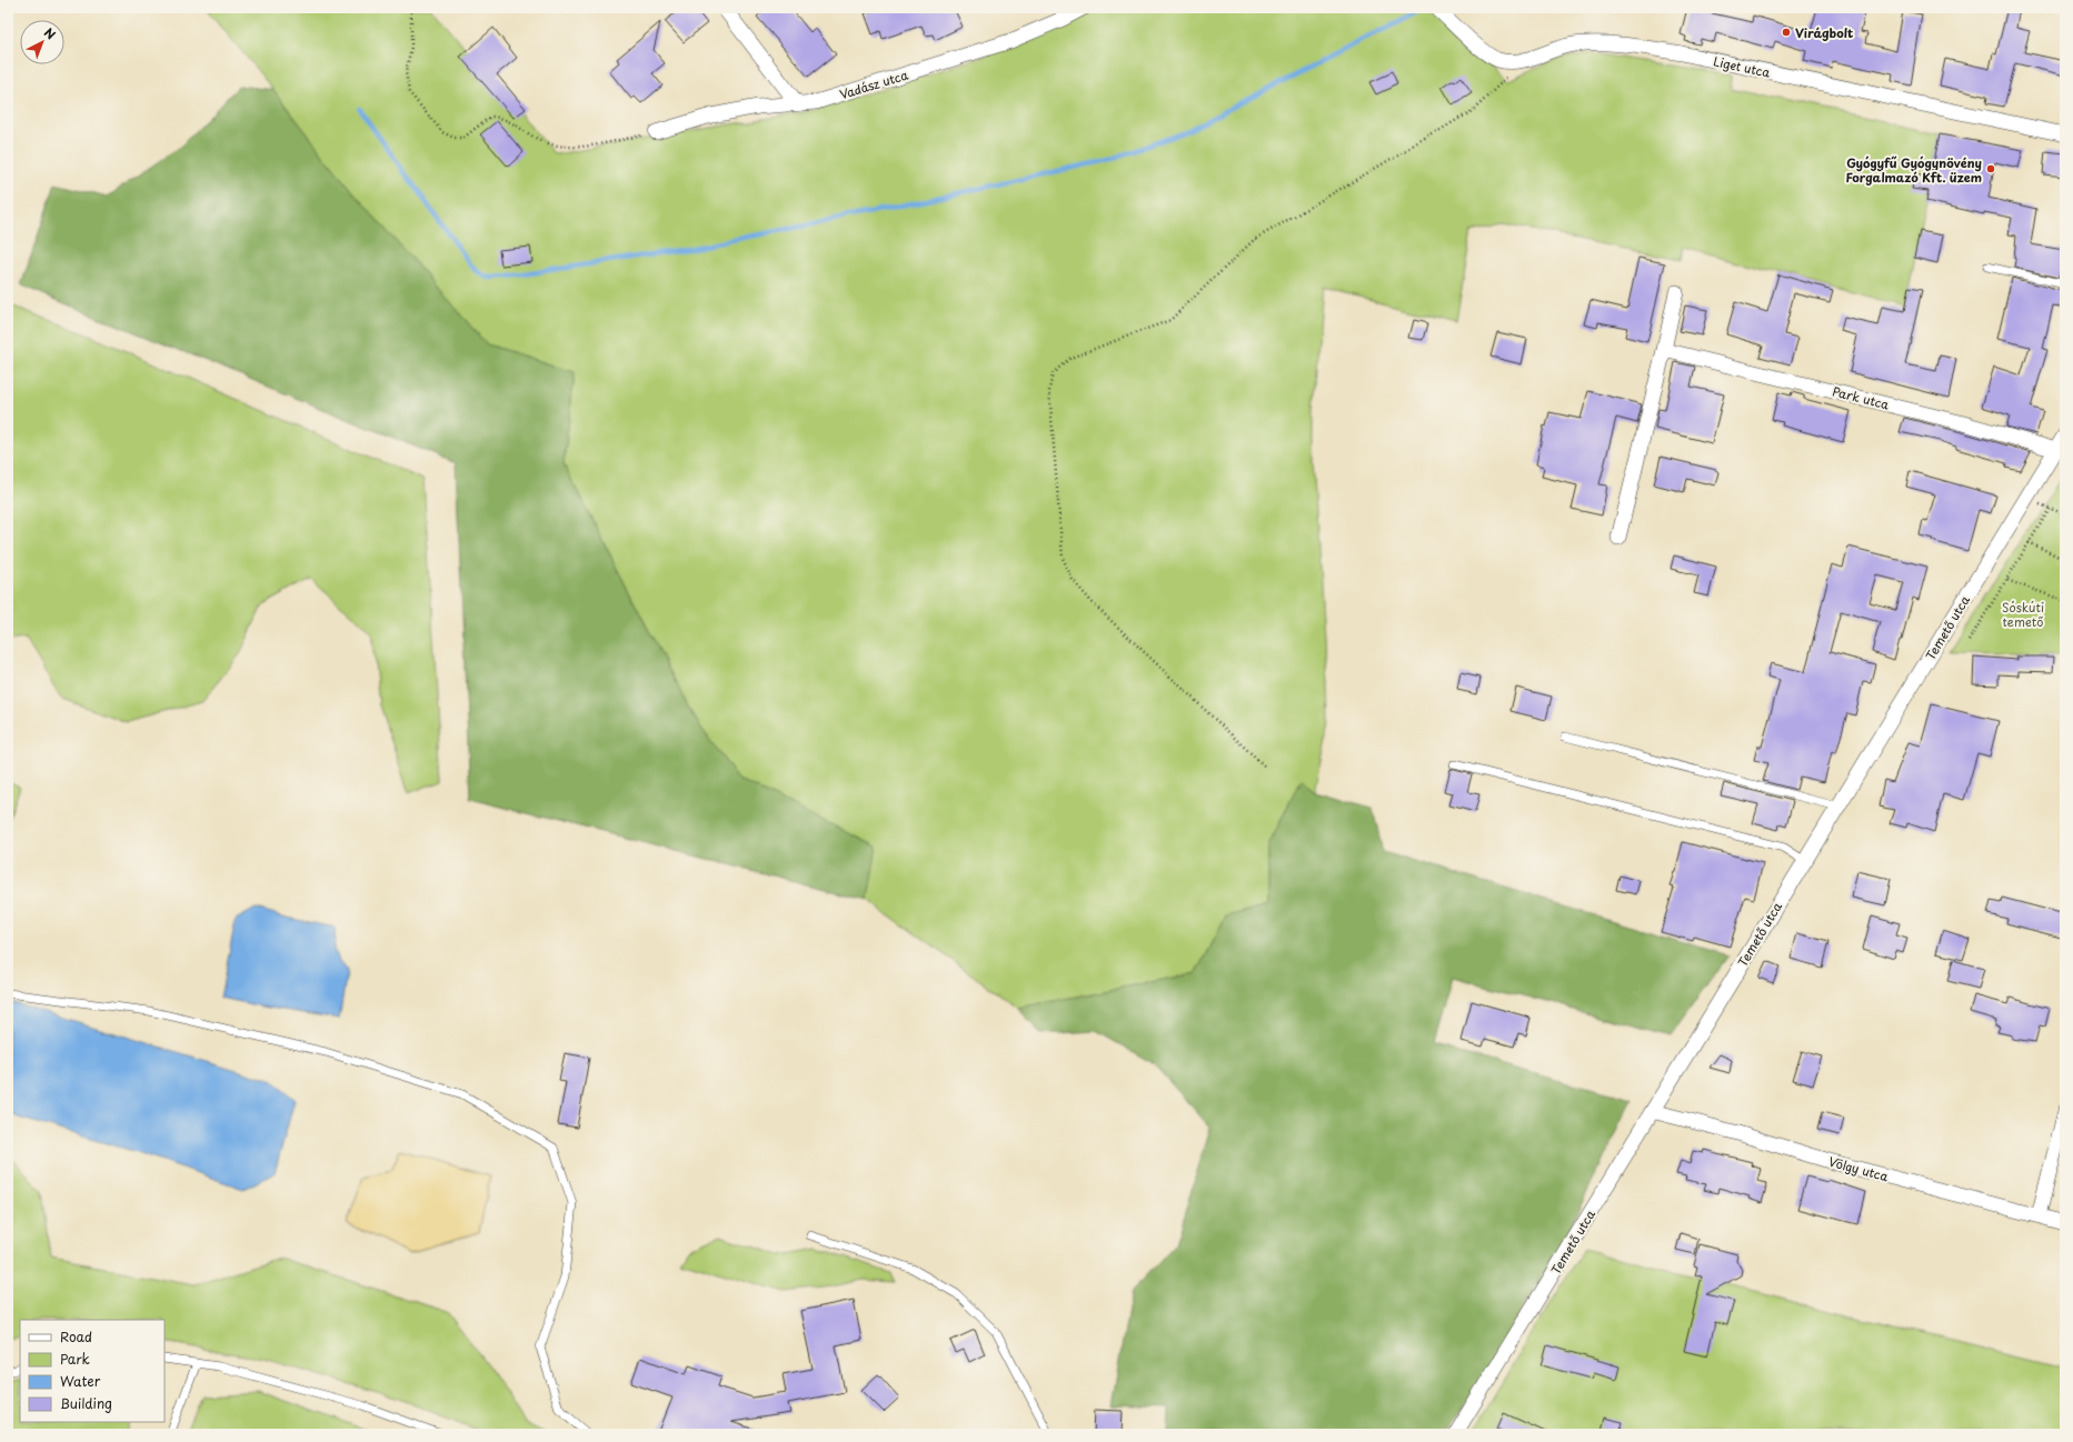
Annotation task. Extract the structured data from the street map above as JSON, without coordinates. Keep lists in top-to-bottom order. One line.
{"streets":{"street":["Liget utca","Vadász utca","Park utca","Temető utca","Völgy utca"]},"crossings":[["Park utca","Temető utca"],["Temető utca","Völgy utca"]],"parks":["Sóskúti temető"],"places":["Virágbolt","Gyógyfű Gyógynövény Forgalmazó Kft. üzem"],"legend":["Road","Park","Water","Building"],"north":"top right"}
